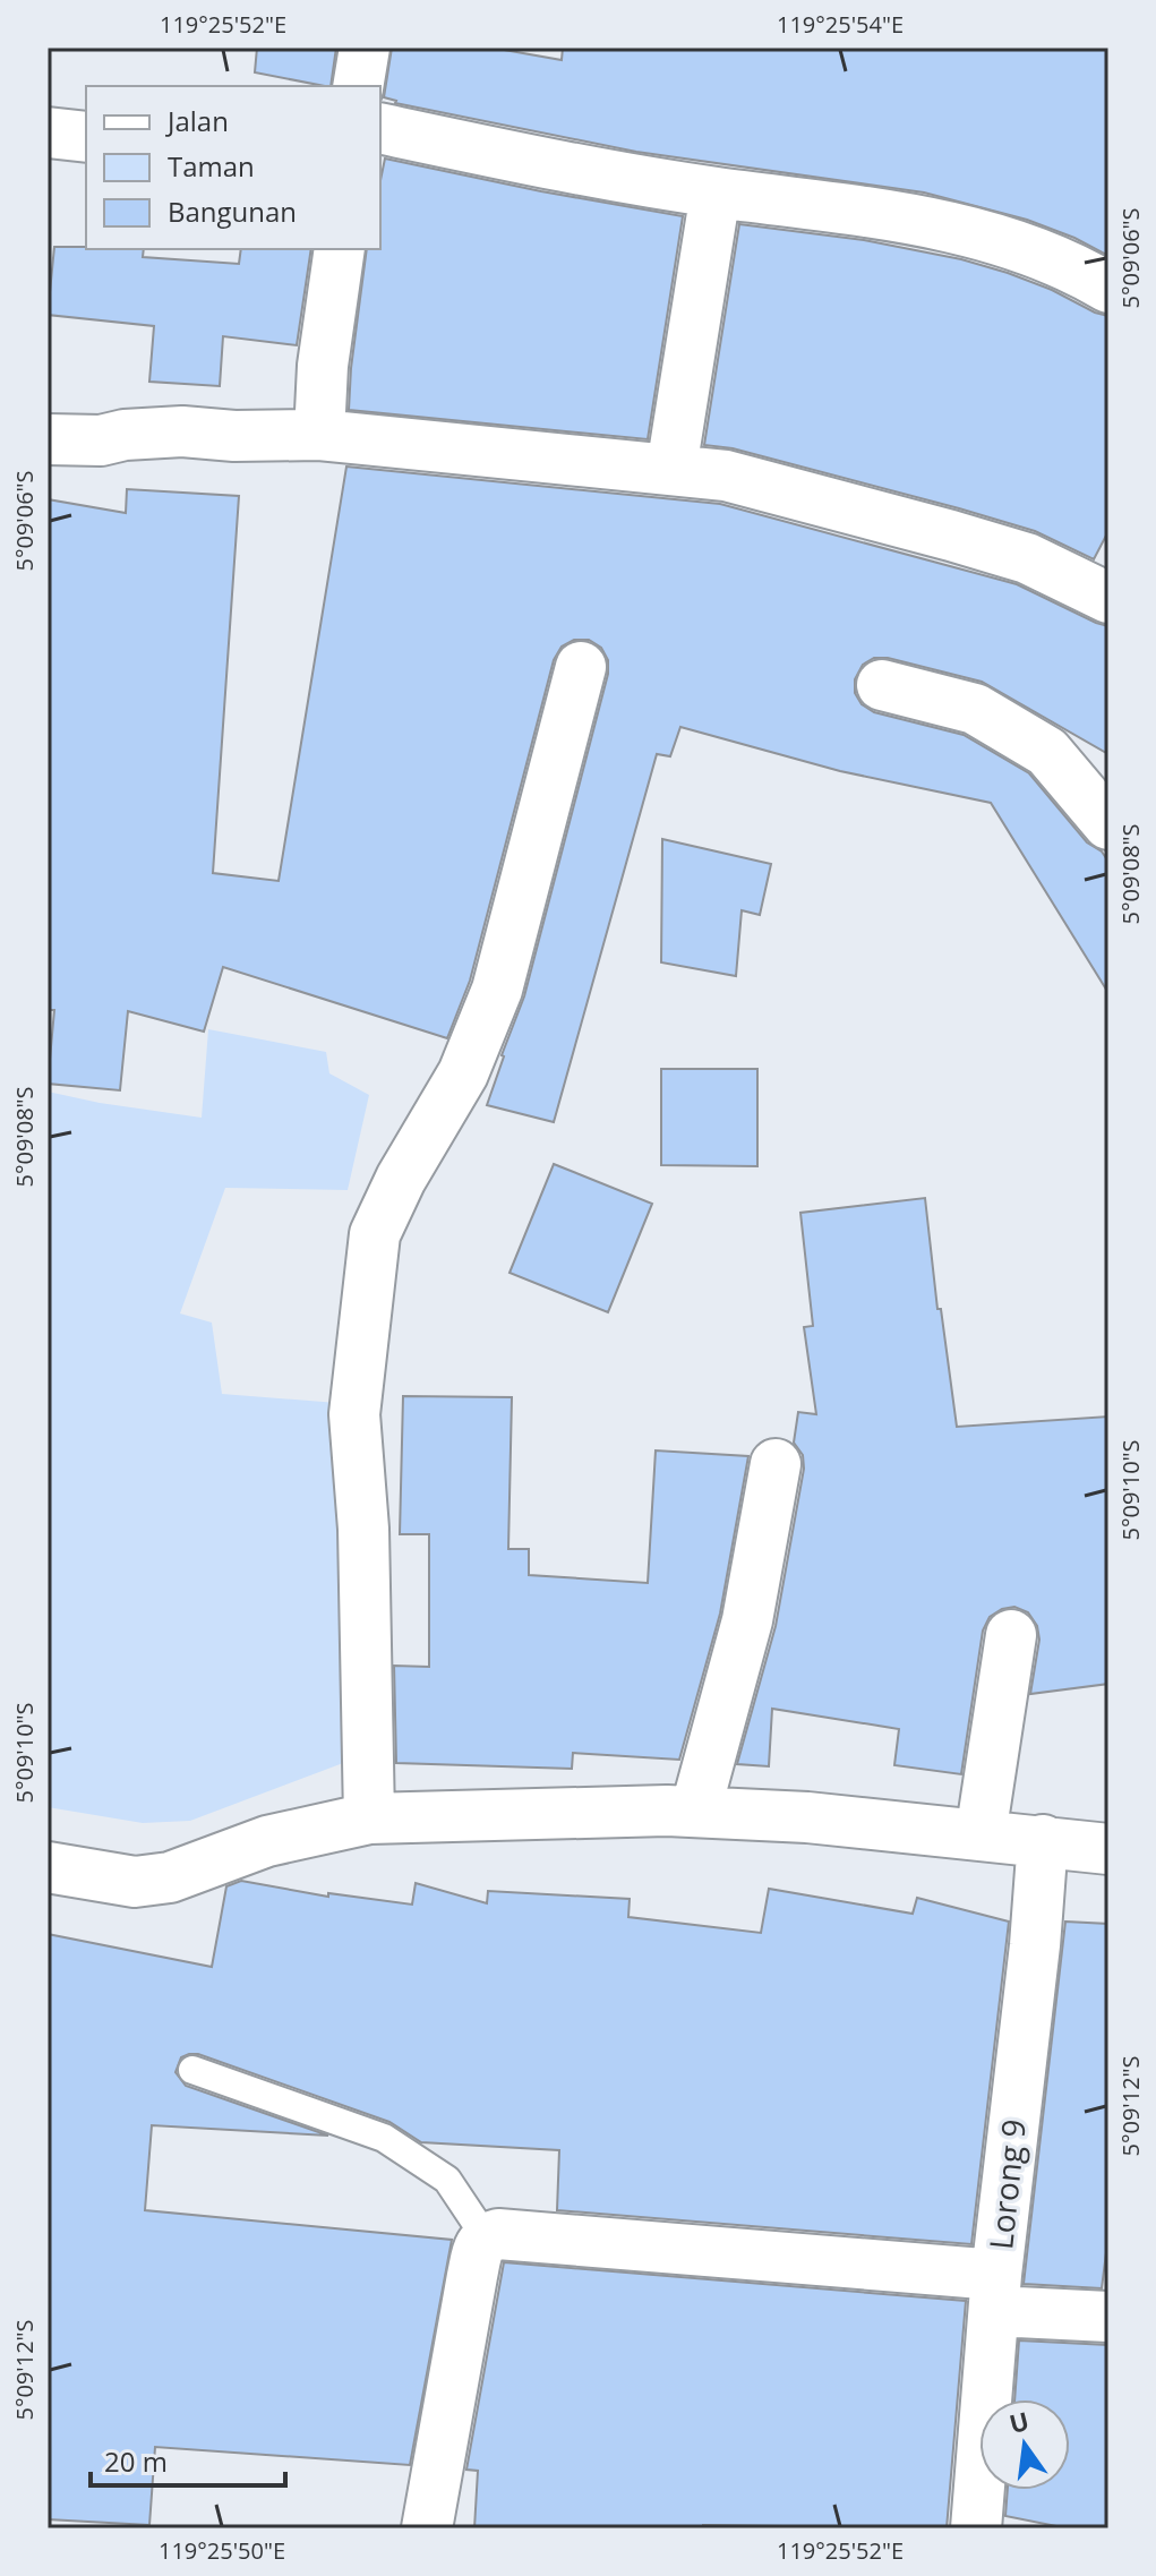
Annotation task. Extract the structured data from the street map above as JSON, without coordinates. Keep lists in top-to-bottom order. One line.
{"streets":{"street":["Lorong 9"]},"legend":["Jalan","Taman","Bangunan"],"scale_bar":"20 m","north":"top","coordinates":["119°25'52\"E","119°25'54\"E","5°09'06\"S","5°09'08\"S","5°09'10\"S","5°09'12\"S","119°25'50\"E"]}
